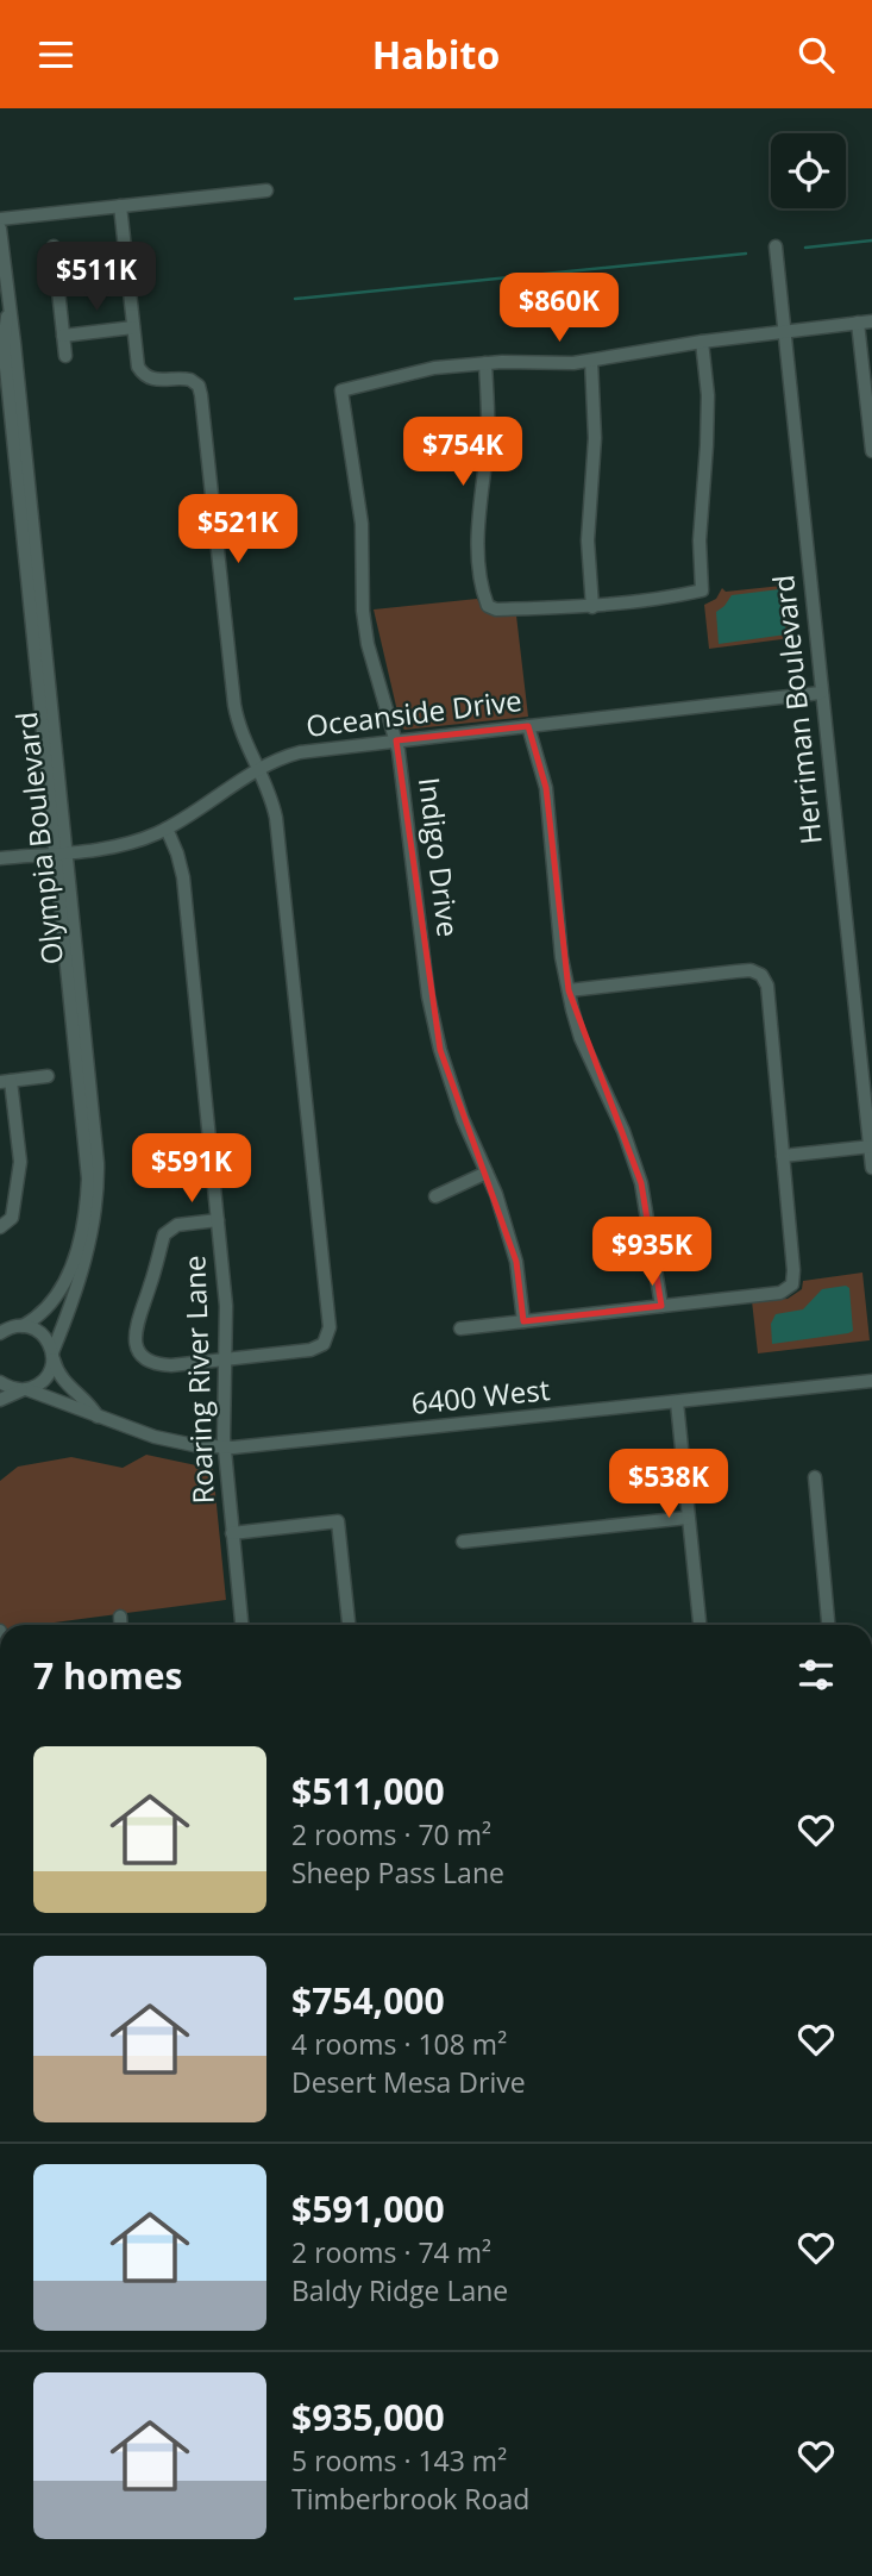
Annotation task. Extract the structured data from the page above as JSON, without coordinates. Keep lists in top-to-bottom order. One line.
{"streets":{"street":["Herriman Boulevard","Oceanside Drive","Olympia Boulevard","Indigo Drive","Roaring River Lane","6400 West"]},"crossings":[["Herriman Boulevard","Oceanside Drive"],["Oceanside Drive","Olympia Boulevard"],["Oceanside Drive","Indigo Drive"],["Oceanside Drive","Roaring River Lane"],["Olympia Boulevard","6400 West"],["Roaring River Lane","6400 West"]],"page":{"header":"Habito","price":["$511K","$860K","$754K","$521K","$591K","$935K","$538K"],"heading":"7 homes","list":[{"name":"$511,000","note":"2 rooms · 70 m² · Sheep Pass Lane"},{"name":"$754,000","note":"4 rooms · 108 m² · Desert Mesa Drive"},{"name":"$591,000","note":"2 rooms · 74 m² · Baldy Ridge Lane"},{"name":"$935,000","note":"5 rooms · 143 m² · Timberbrook Road"}]}}
